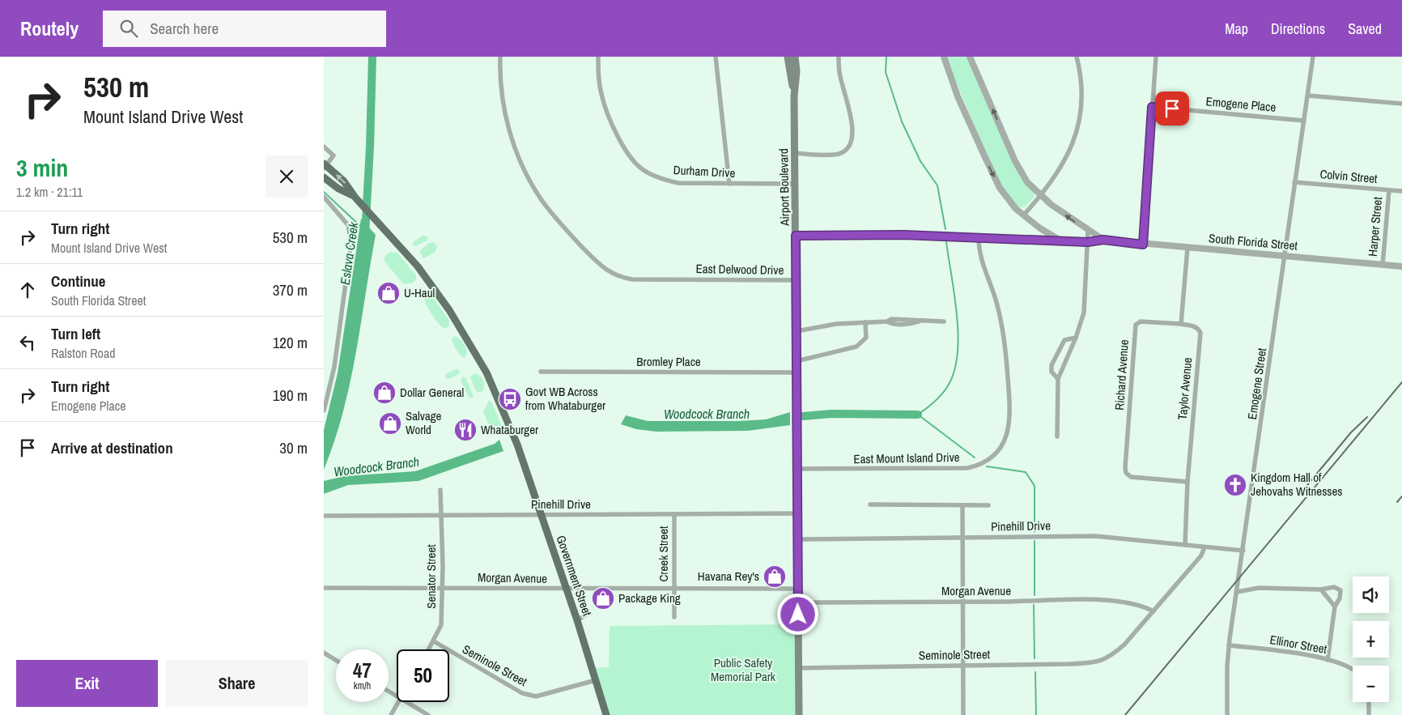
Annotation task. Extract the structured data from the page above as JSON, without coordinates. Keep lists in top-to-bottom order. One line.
{"streets":{"main road":["Airport Boulevard","Government Street"],"street":["Emogene Place","Durham Drive","Colvin Street","Harper Street","South Florida Street","East Delwood Drive","Bromley Place","Richard Avenue","Emogene Street","Taylor Avenue","East Mount Island Drive","Pinehill Drive","Creek Street","Senator Street","Morgan Avenue","Ellinor Street","Seminole Street"]},"crossings":[["Emogene Place","Emogene Street"],["Durham Drive","Airport Boulevard"],["Colvin Street","Harper Street"],["Colvin Street","Emogene Street"],["Airport Boulevard","East Delwood Drive"],["Airport Boulevard","Bromley Place"],["Airport Boulevard","East Mount Island Drive"],["Airport Boulevard","Pinehill Drive"],["Airport Boulevard","Morgan Avenue"],["Airport Boulevard","Seminole Street"],["Harper Street","South Florida Street"],["South Florida Street","Emogene Street"],["Richard Avenue","Taylor Avenue"],["Emogene Street","Pinehill Drive"],["Emogene Street","Ellinor Street"],["Taylor Avenue","Pinehill Drive"],["Pinehill Drive","Creek Street"],["Pinehill Drive","Government Street"],["Pinehill Drive","Senator Street"],["Creek Street","Morgan Avenue"],["Government Street","Morgan Avenue"],["Government Street","Seminole Street"],["Senator Street","Morgan Avenue"],["Senator Street","Seminole Street"],["Morgan Avenue","Seminole Street"]],"water":["Eslava Creek","Woodcock Branch"],"parks":["Public Safety Memorial Park"],"places":{"shop":["U-Haul","Dollar General","Salvage World","Havana Rey's","Package King"],"bus stop":["Govt WB Across from Whataburger"],"restaurant":["Whataburger"],"church":["Kingdom Hall of Jehovahs Witnesses"]},"page":{"header":"Routely","search":"Search here","nav":["Map","Directions","Saved"],"turn":["530 m","Mount Island Drive West"],"heading":["3 min","1.2 km · 21:11"],"list":[{"name":"Turn right","note":"Mount Island Drive West","value":"530 m"},{"name":"Continue","note":"South Florida Street","value":"370 m"},{"name":"Turn left","note":"Ralston Road","value":"120 m"},{"name":"Turn right","note":"Emogene Place","value":"190 m"},{"name":"Arrive at destination","value":"30 m"}],"map_buttons":["+","−"],"speed":"47 km/h","limit":"50","buttons":["Exit","Share"]}}
